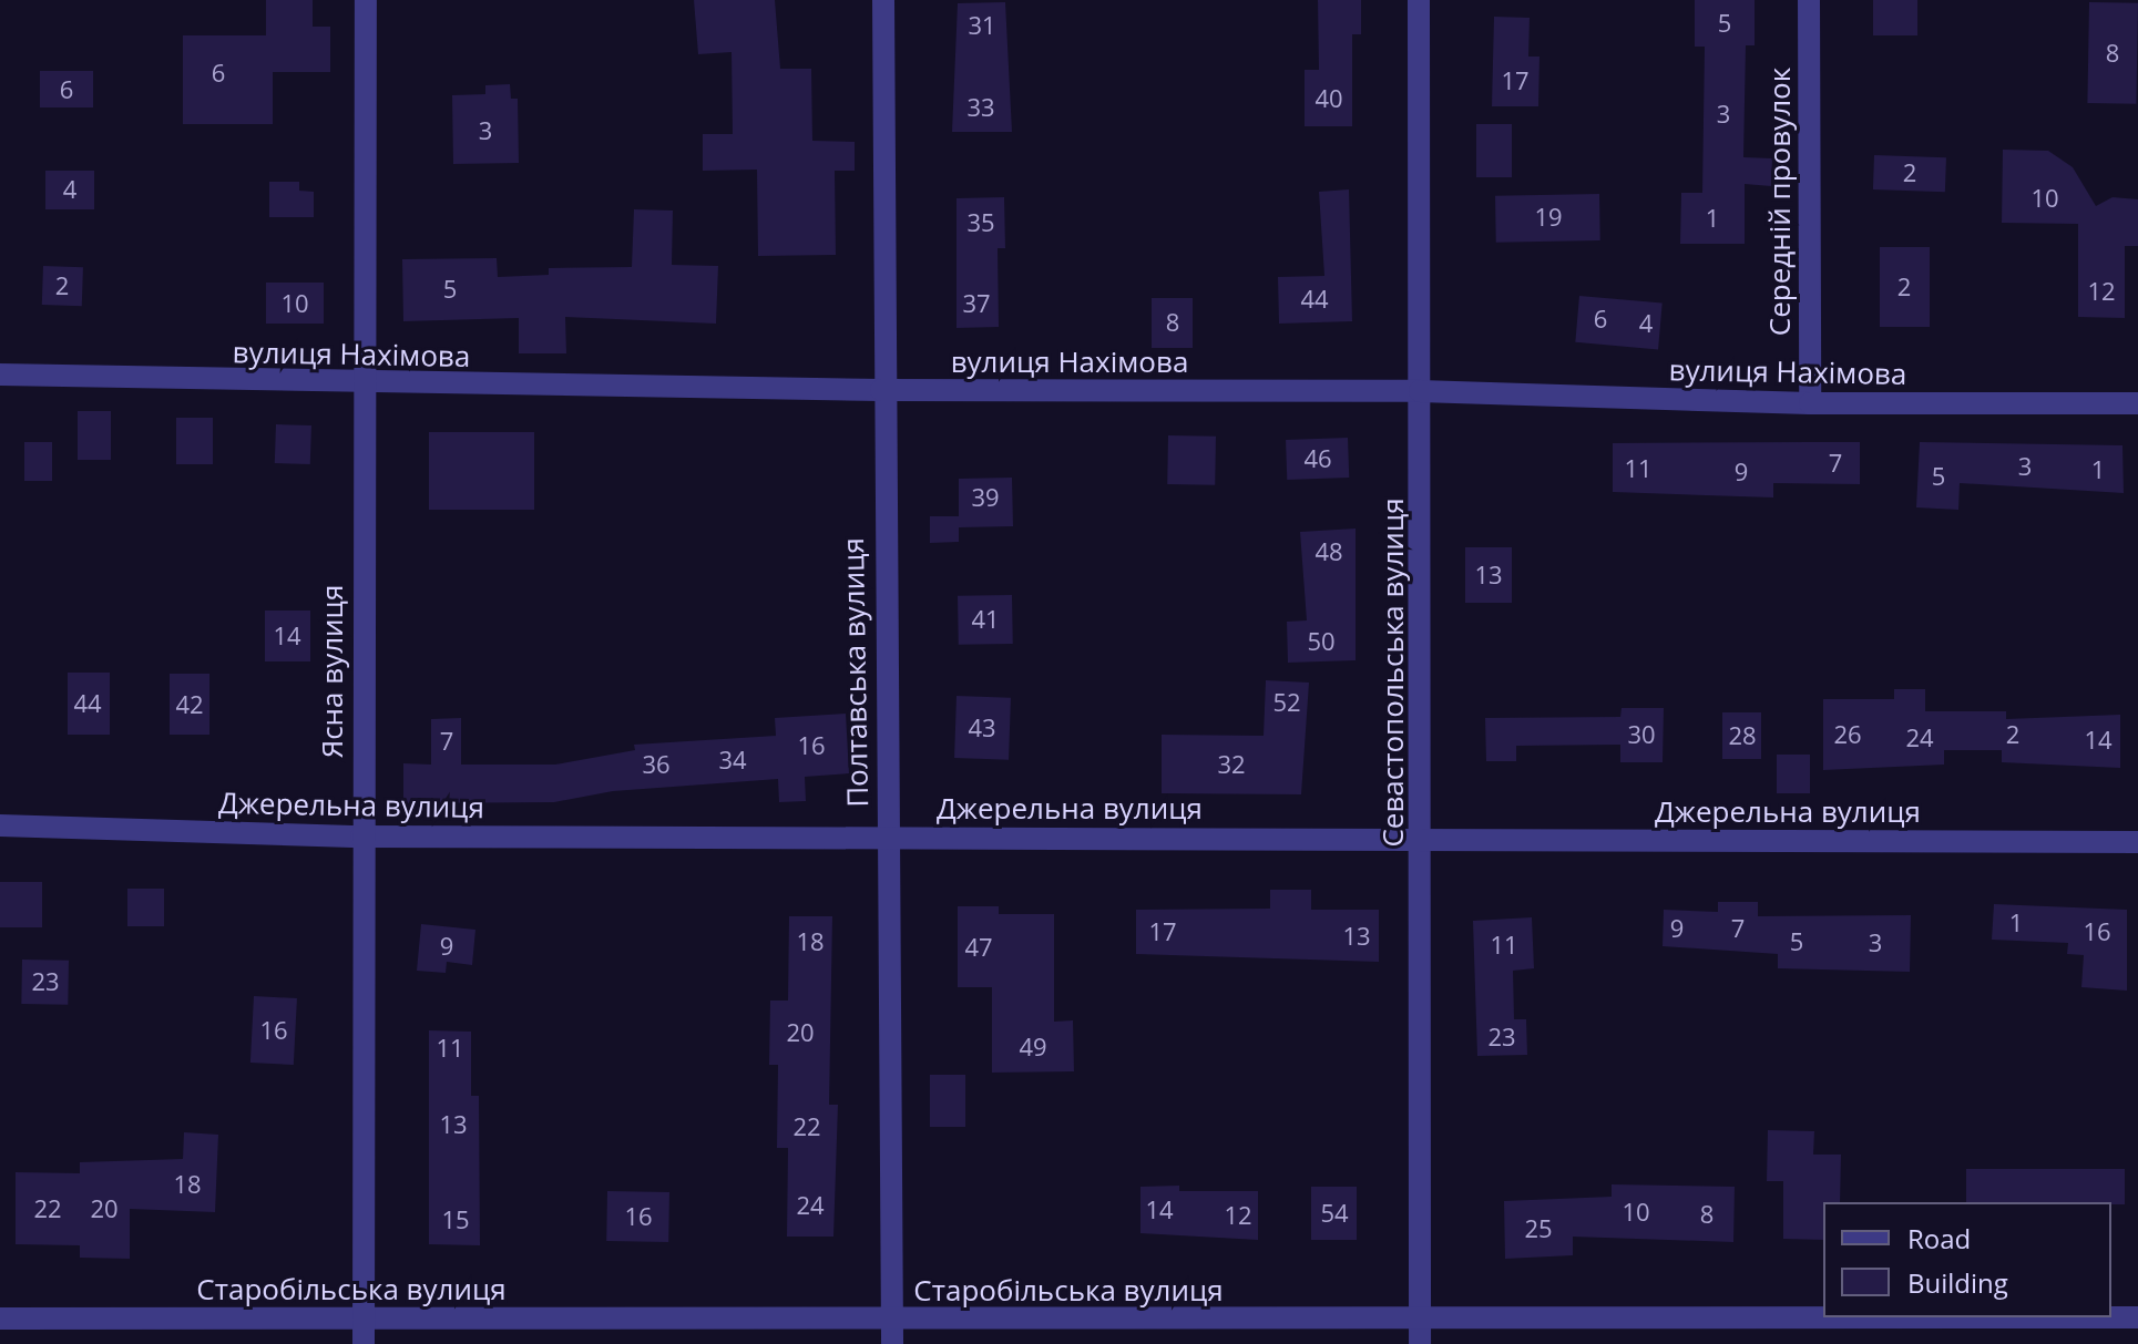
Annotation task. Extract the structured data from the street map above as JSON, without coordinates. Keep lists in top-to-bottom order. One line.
{"streets":{"street":["Середній провулок","вулиця Нахімова","Ясна вулиця","Полтавська вулиця","Севастопольська вулиця","Джерельна вулиця","Старобільська вулиця"]},"crossings":[["Середній провулок","вулиця Нахімова"],["вулиця Нахімова","Ясна вулиця"],["вулиця Нахімова","Полтавська вулиця"],["вулиця Нахімова","Севастопольська вулиця"],["Ясна вулиця","Джерельна вулиця"],["Ясна вулиця","Старобільська вулиця"],["Полтавська вулиця","Джерельна вулиця"],["Полтавська вулиця","Старобільська вулиця"],["Севастопольська вулиця","Джерельна вулиця"],["Севастопольська вулиця","Старобільська вулиця"]],"house_numbers":["5","31","8","6","17","6","40","33","3","3","2","4","10","19","1","35","2","2","5","12","44","10","37","6","8","4","46","7","3","11","1","9","5","39","48","13","41","14","50","52","44","42","43","30","26","2","28","24","14","7","16","34","36","32","1","9","7","17","16","13","18","5","3","11","9","47","23","16","20","23","49","11","13","22","18","24","22","20","14","10","54","8","12","16","15","25"],"legend":["Road","Building"]}
